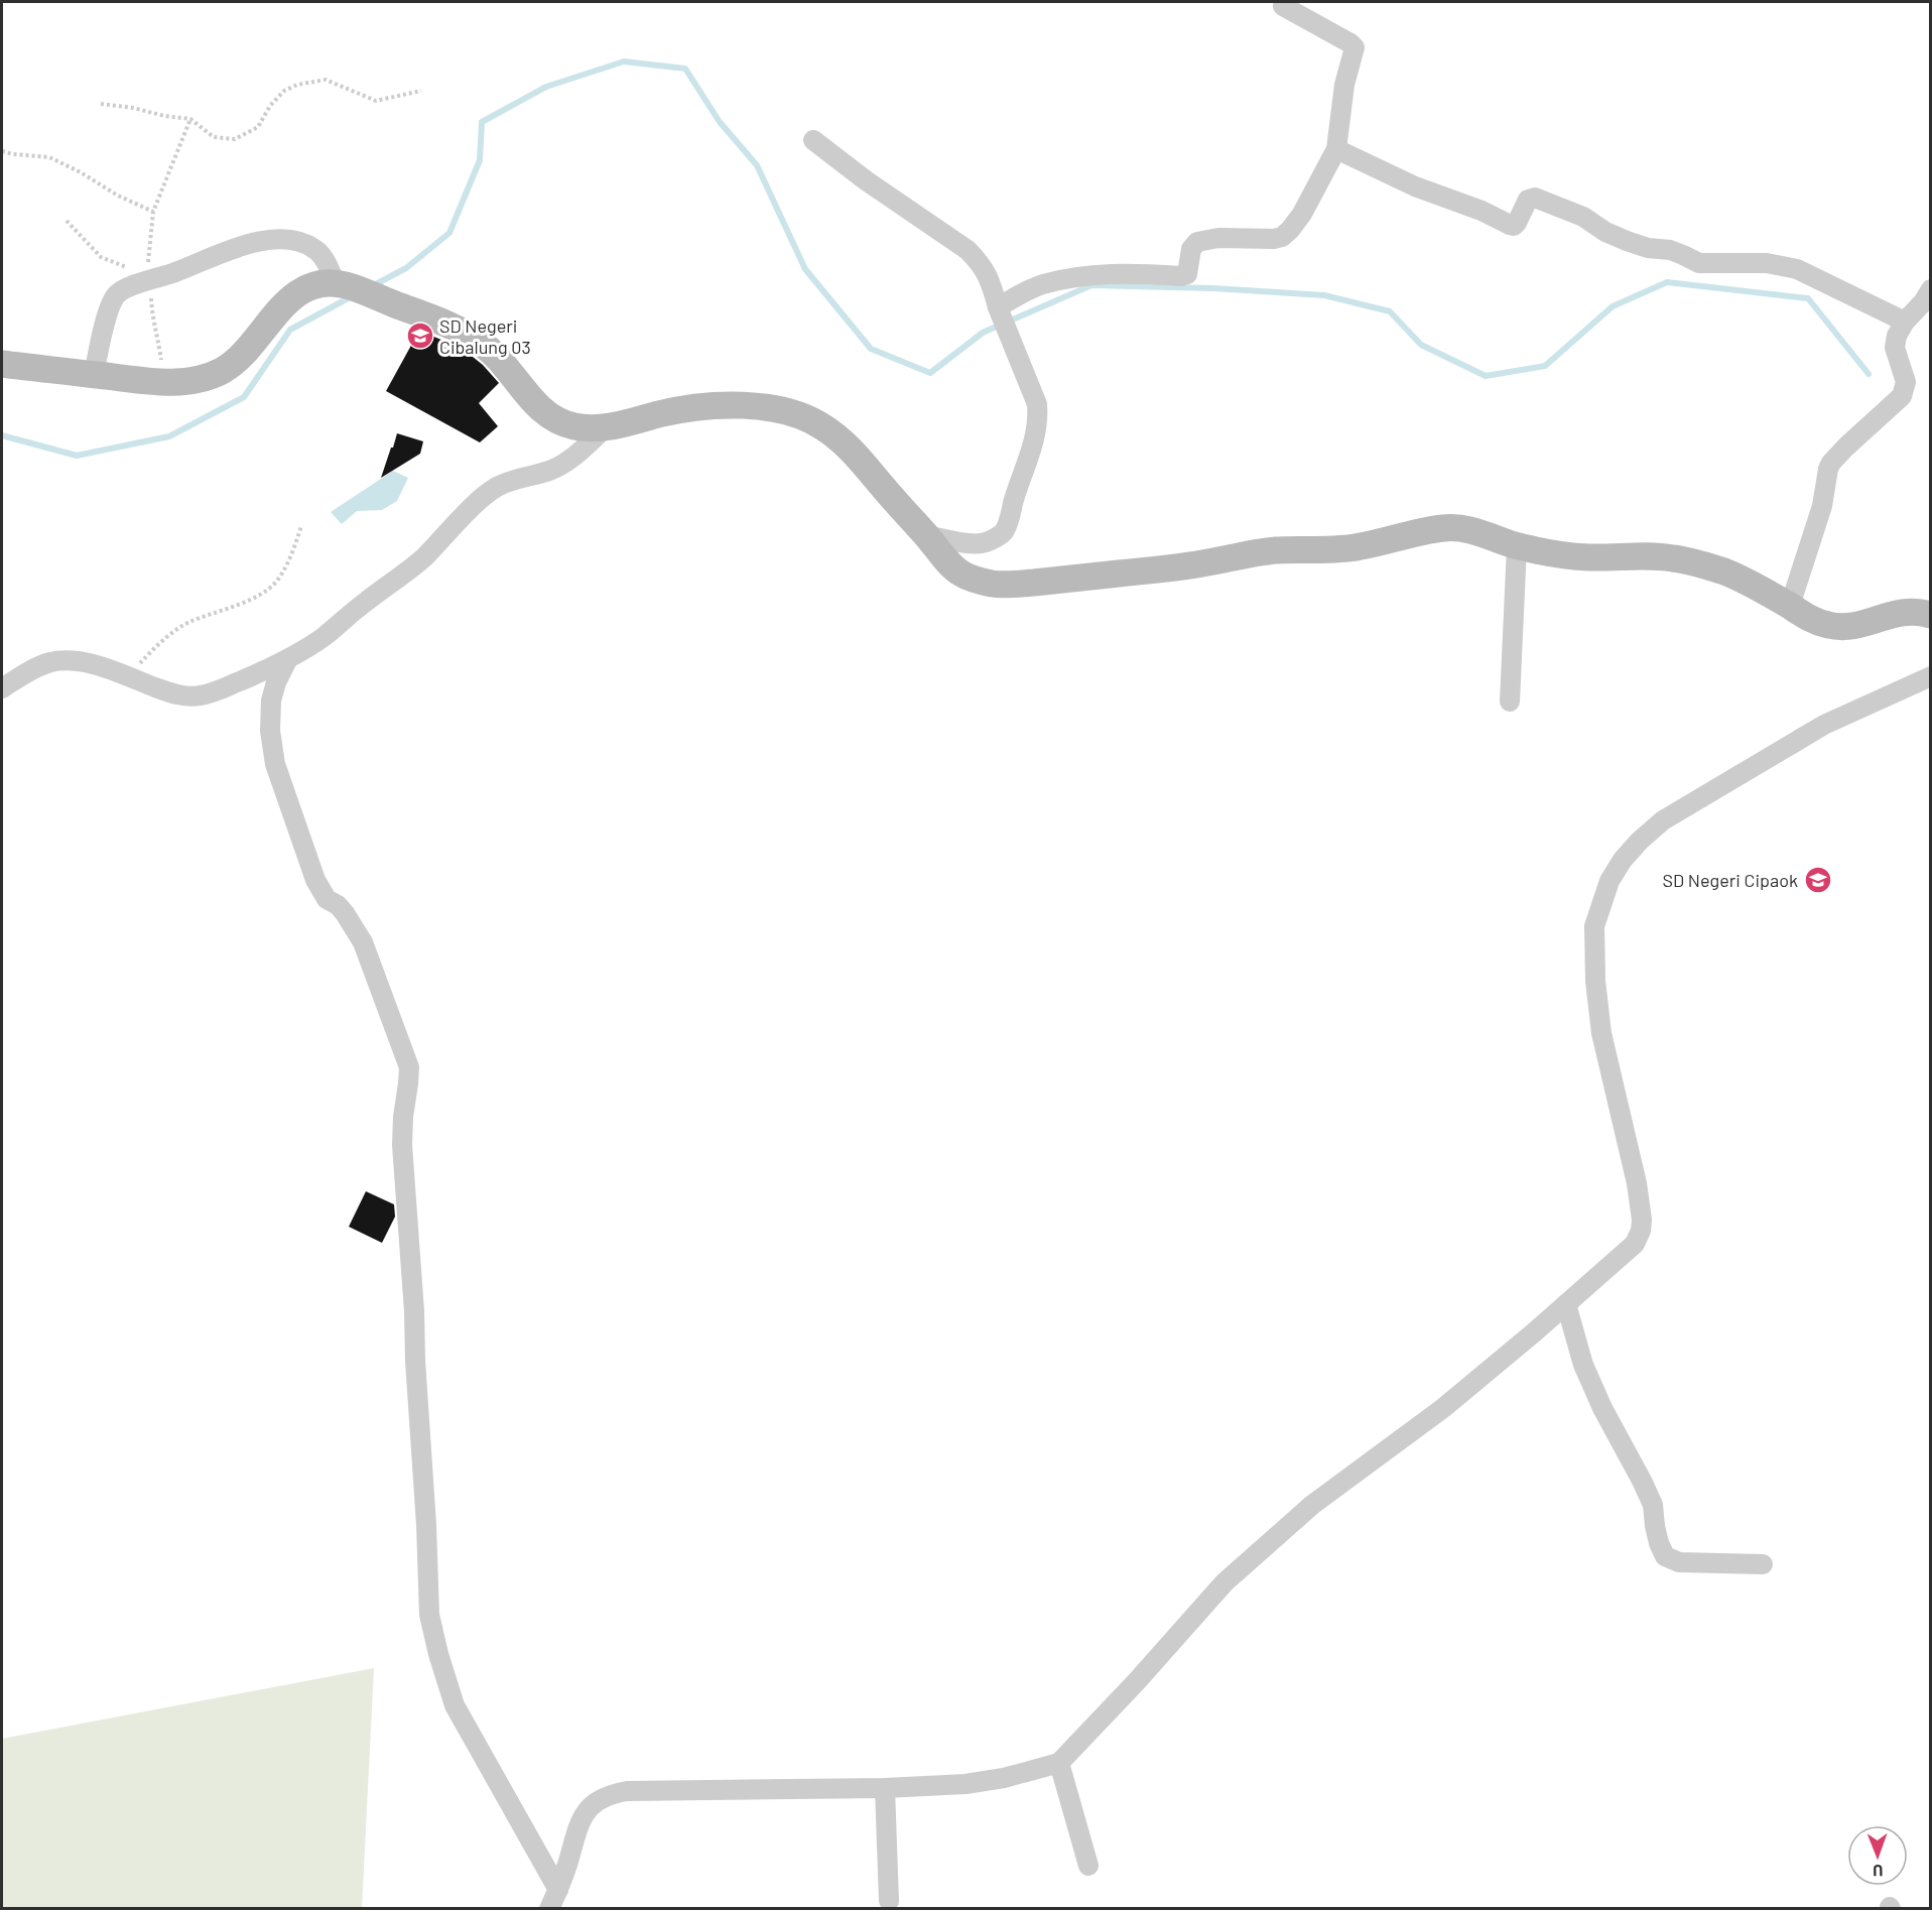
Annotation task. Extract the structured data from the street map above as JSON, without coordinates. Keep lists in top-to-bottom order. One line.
{"places":{"school or university":["SD Negeri Cibalung 03","SD Negeri Cipaok"]},"north":"bottom"}
